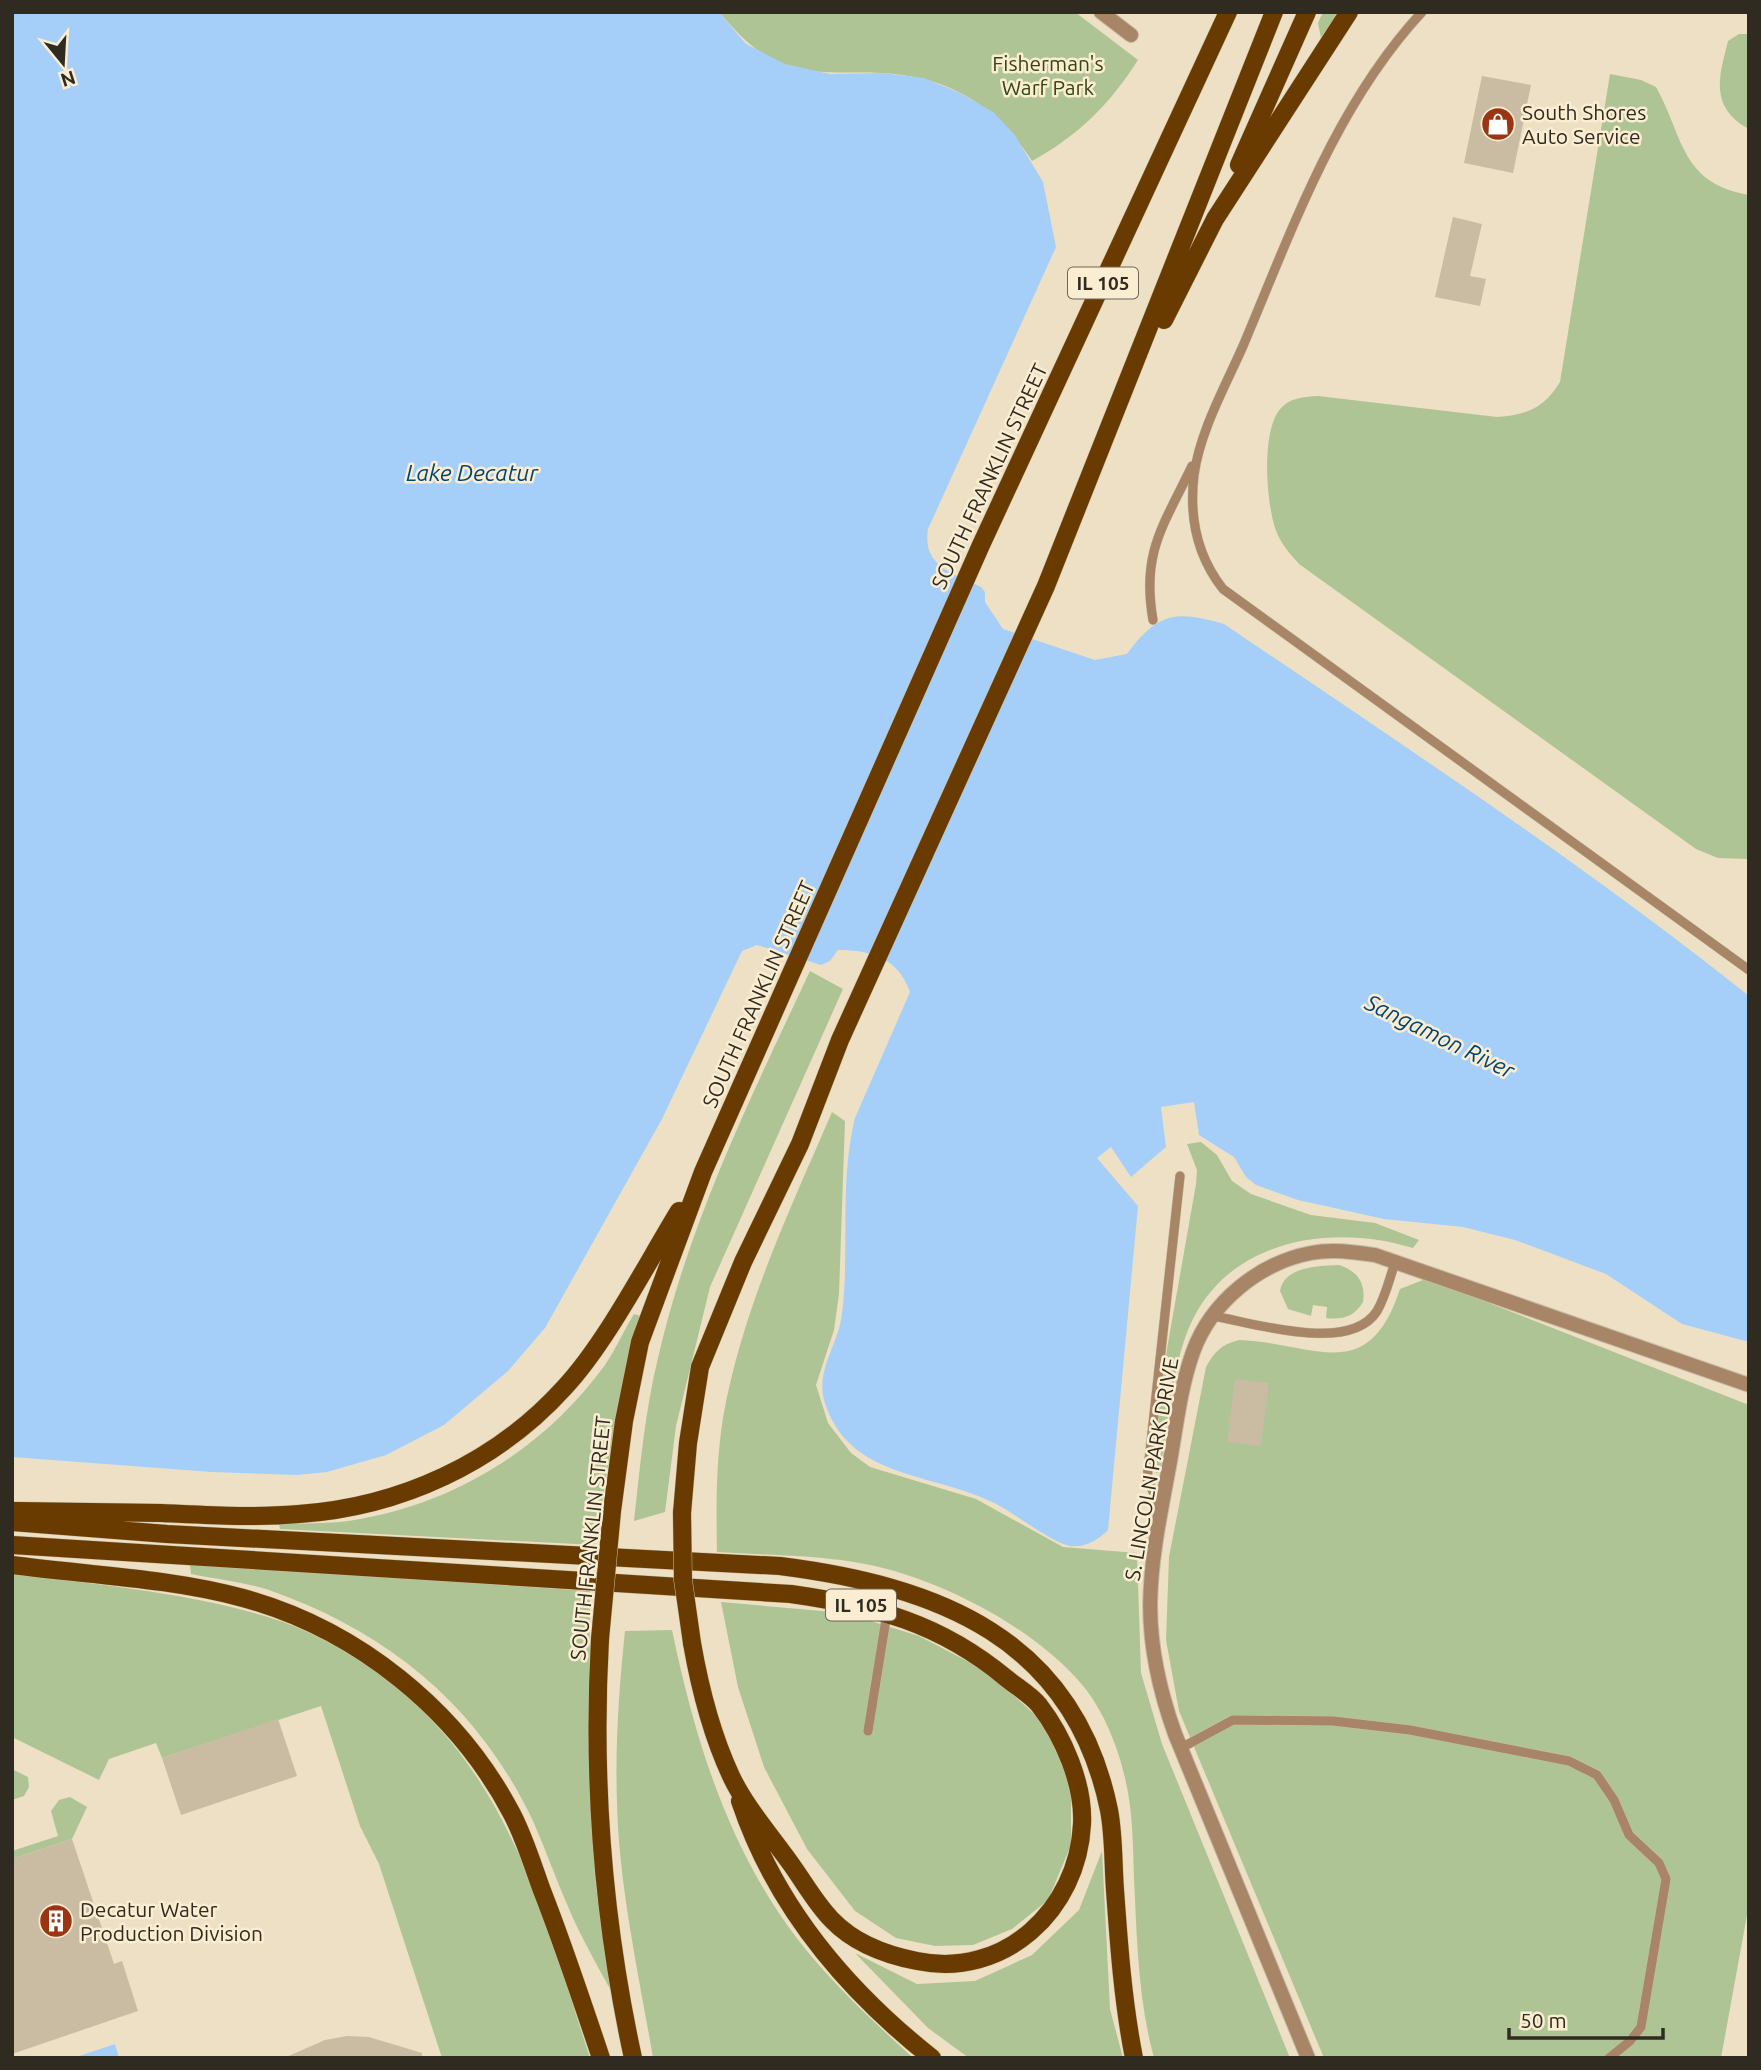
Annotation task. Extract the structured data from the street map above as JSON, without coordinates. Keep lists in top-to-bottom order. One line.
{"streets":{"main road":["IL 105","SOUTH FRANKLIN STREET"],"street":["S. LINCOLN PARK DRIVE"]},"crossings":[["IL 105","SOUTH FRANKLIN STREET"]],"water":["Lake Decatur","Sangamon River"],"parks":["Fisherman's Warf Park"],"places":{"shop":["South Shores Auto Service"],"building":["Decatur Water Production Division"]},"scale_bar":"50 m","north":"bottom"}
